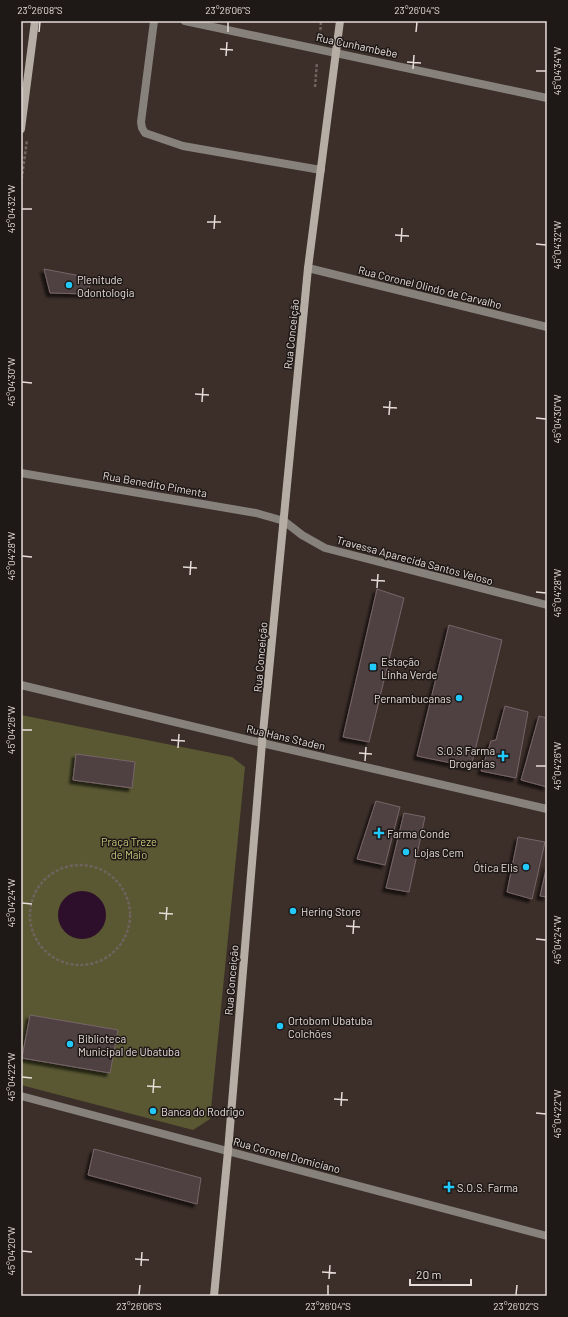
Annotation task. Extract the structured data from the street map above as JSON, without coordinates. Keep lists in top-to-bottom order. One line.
{"streets":{"main road":["Rua Conceição"],"street":["Rua Cunhambebe","Rua Coronel Olindo de Carvalho","Rua Benedito Pimenta","Travessa Aparecida Santos Veloso","Rua Hans Staden","Rua Coronel Domiciano"]},"crossings":[["Rua Cunhambebe","Rua Conceição"],["Rua Coronel Olindo de Carvalho","Rua Conceição"],["Rua Conceição","Rua Benedito Pimenta"],["Rua Conceição","Travessa Aparecida Santos Veloso"],["Rua Conceição","Rua Hans Staden"],["Rua Conceição","Rua Coronel Domiciano"],["Rua Benedito Pimenta","Travessa Aparecida Santos Veloso"]],"parks":["Praça Treze de Maio"],"places":{"other":["Plenitude Odontologia","Pernambucanas","Lojas Cem","Ótica Elis","Hering Store","Ortobom Ubatuba Colchões","Biblioteca Municipal de Ubatuba","Banca do Rodrigo"],"transit":["Estação Linha Verde"],"health":["S.O.S Farma Drogarias","Farma Conde","S.O.S. Farma"]},"scale_bar":"20 m","coordinates":["23°26'08\"S","23°26'06\"S","23°26'04\"S","45°04'34\"W","45°04'32\"W","45°04'30\"W","45°04'28\"W","45°04'26\"W","45°04'24\"W","45°04'22\"W","45°04'20\"W","23°26'02\"S"]}
